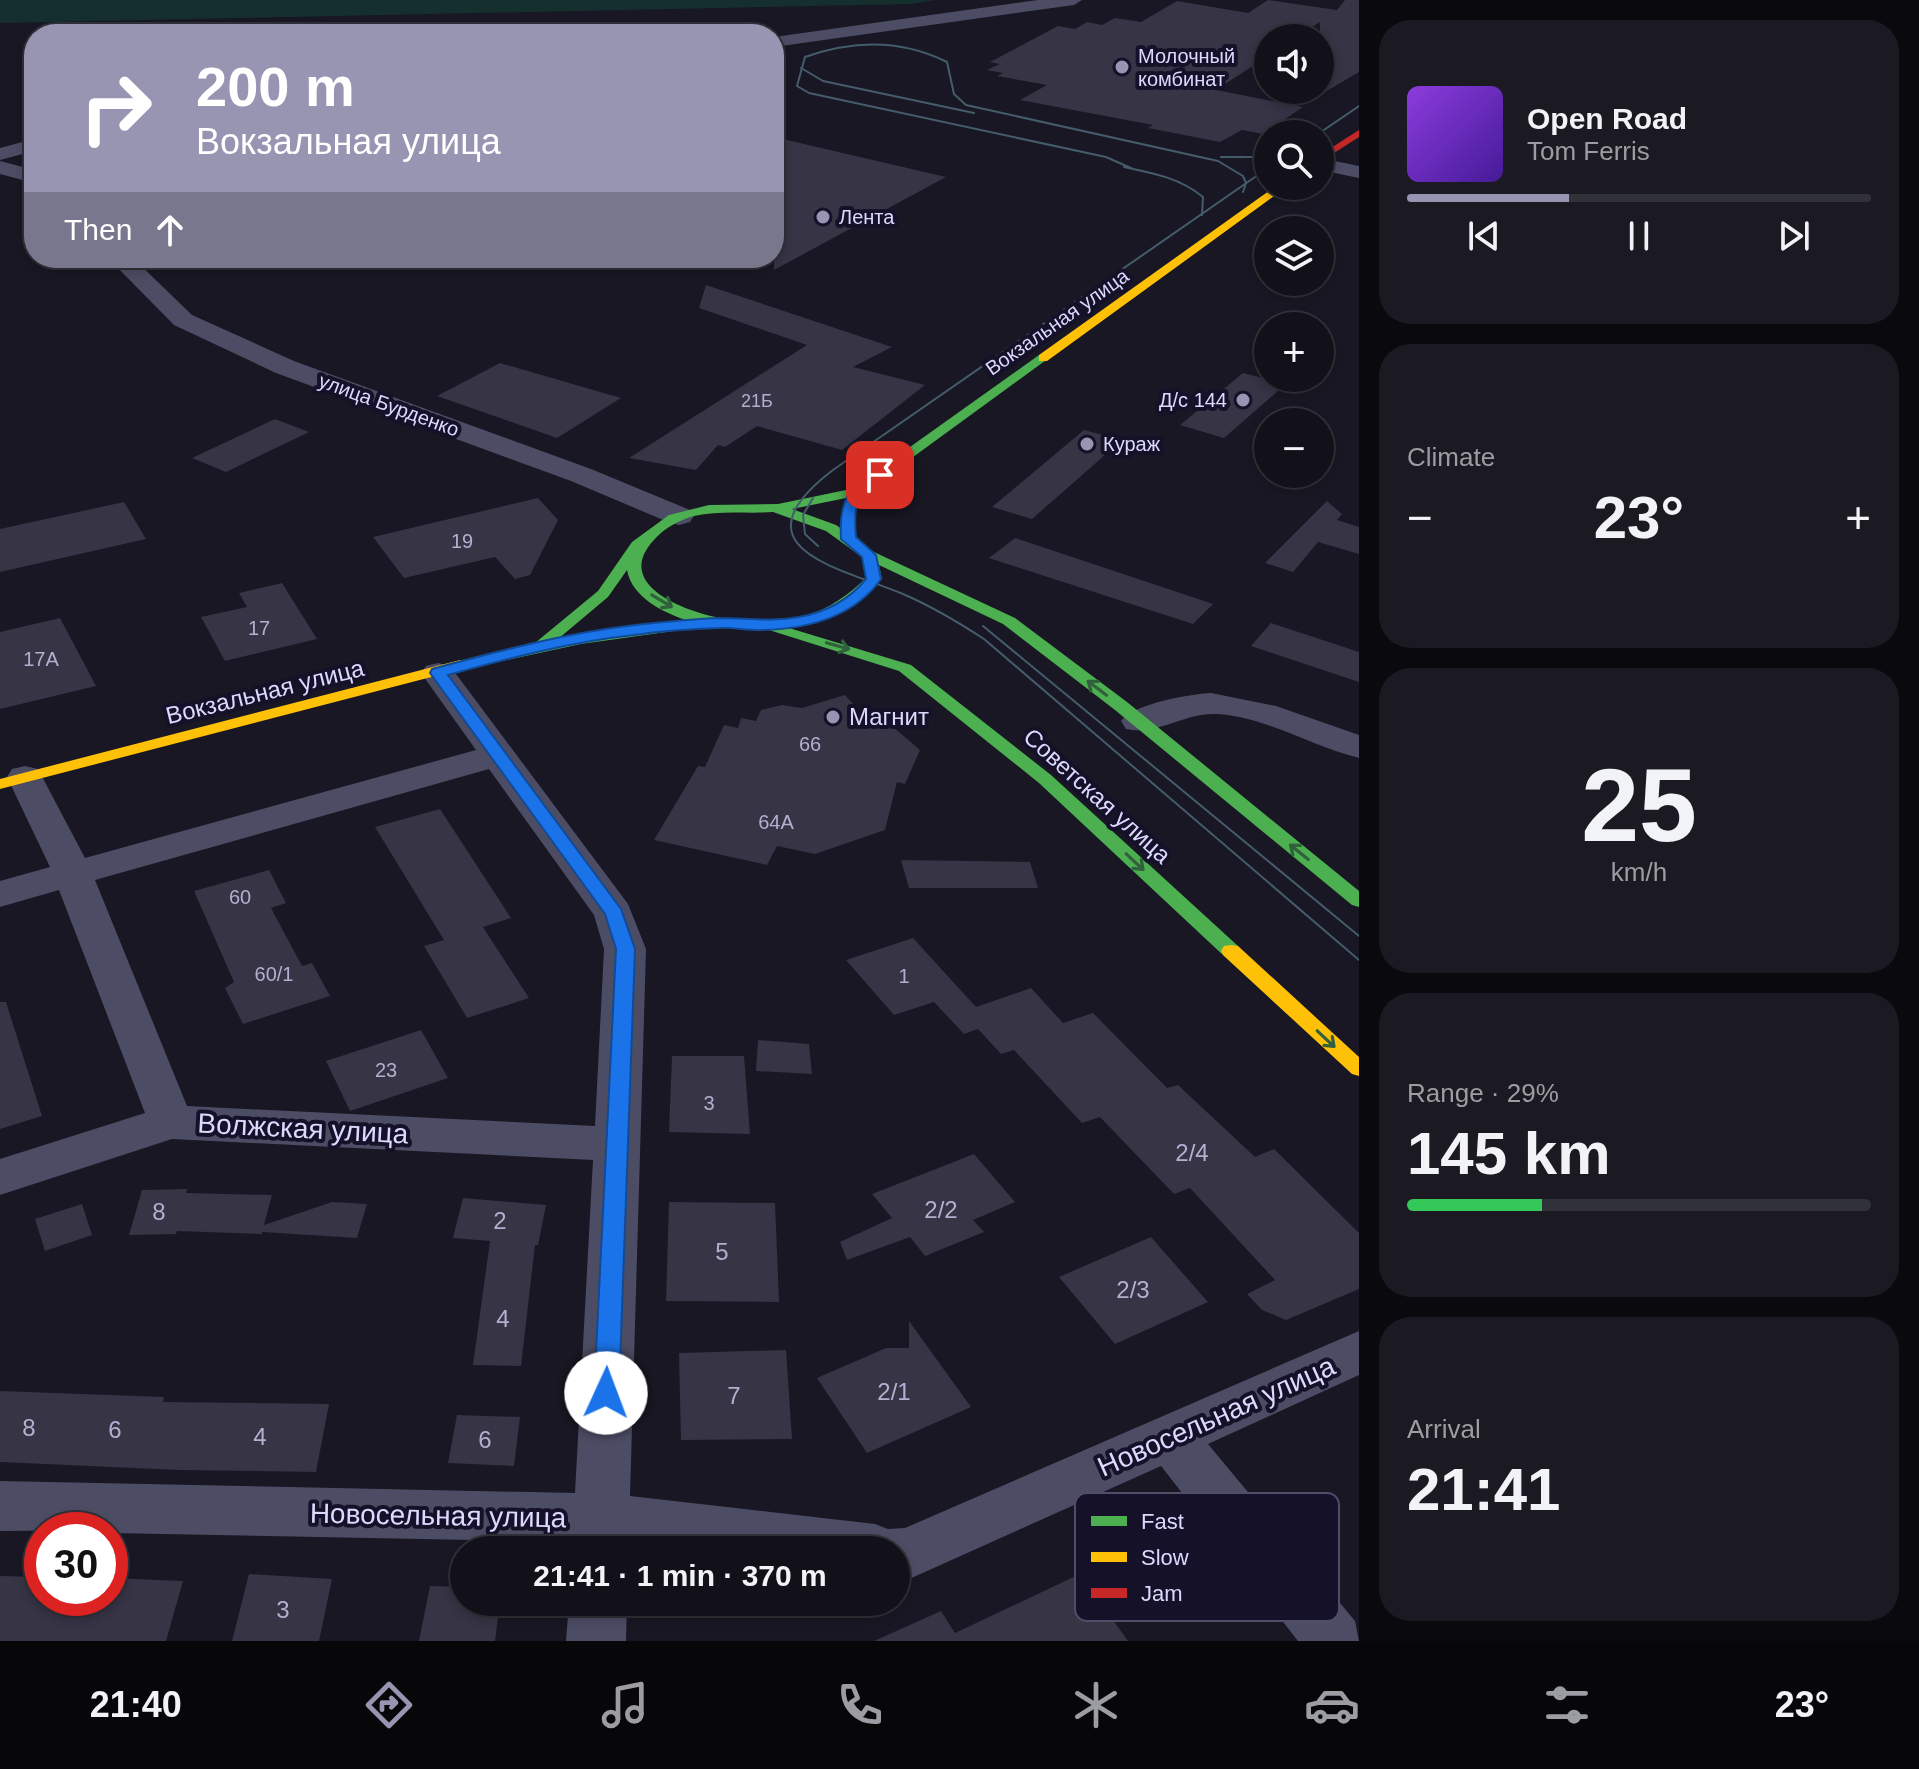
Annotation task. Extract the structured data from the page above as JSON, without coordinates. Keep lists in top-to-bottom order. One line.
{"streets":{"main road":["Вокзальная улица","Советская улица"],"street":["улица Бурденко","Волжская улица","Новосельная улица"]},"crossings":[["Вокзальная улица","Советская улица"]],"places":["Молочный комбинат","Лента","Д/с 144","Кураж","Магнит"],"house_numbers":["21Б","19","17","17А","66","64А","60","60/1","1","23","3","2/4","2/2","8","2","5","2/3","4","2/1","7","8","6","4","6","3"],"legend":["Fast","Slow","Jam"],"page":{"map_buttons":["+","−"],"turn":["200 m","Вокзальная улица"],"song":["Open Road","Tom Ferris"],"then":"Then","tile":["Climate",["25","km/h"],["Range · 29%","145 km"],["Arrival","21:41"]],"heat":["−","23°","+"],"limit":"30","trip":"21:41 · 1 min · 370 m","tabs":["21:40","23°"]}}
